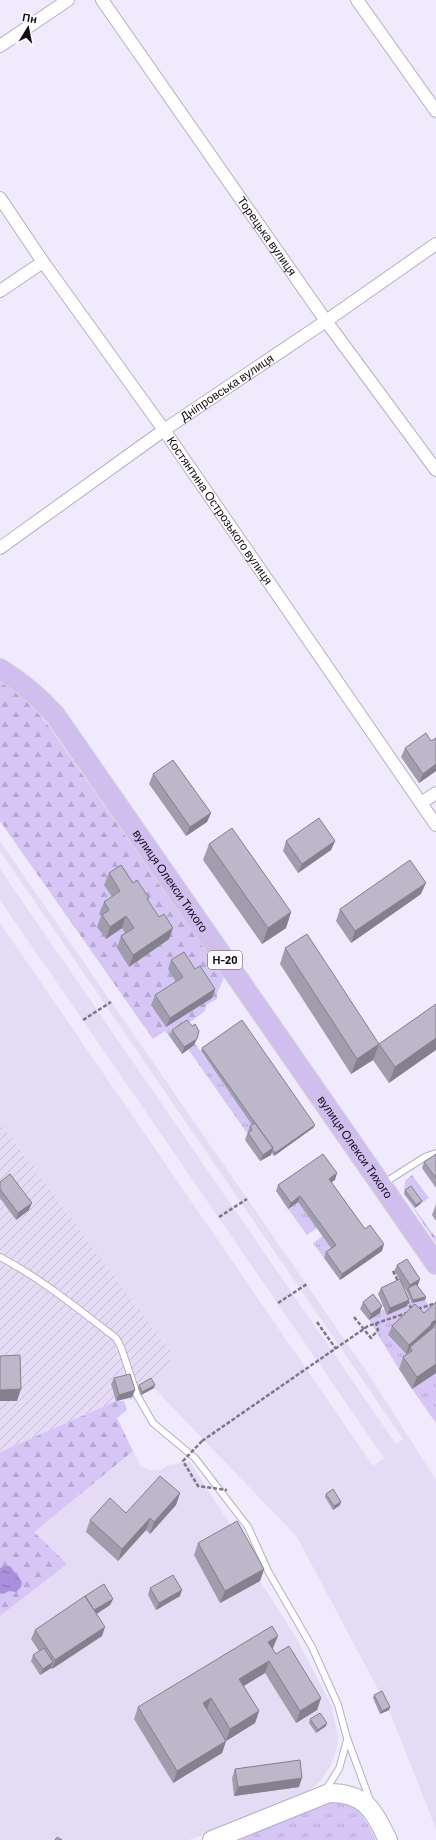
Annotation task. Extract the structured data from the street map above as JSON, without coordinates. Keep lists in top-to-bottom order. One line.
{"streets":{"main road":["вулиця Олекси Тихого","Н-20"],"street":["Торецька вулиця","Дніпровська вулиця","Костянтина Острозького вулиця"]},"crossings":[["Торецька вулиця","Дніпровська вулиця"],["Дніпровська вулиця","Костянтина Острозького вулиця"]],"north":"top"}
